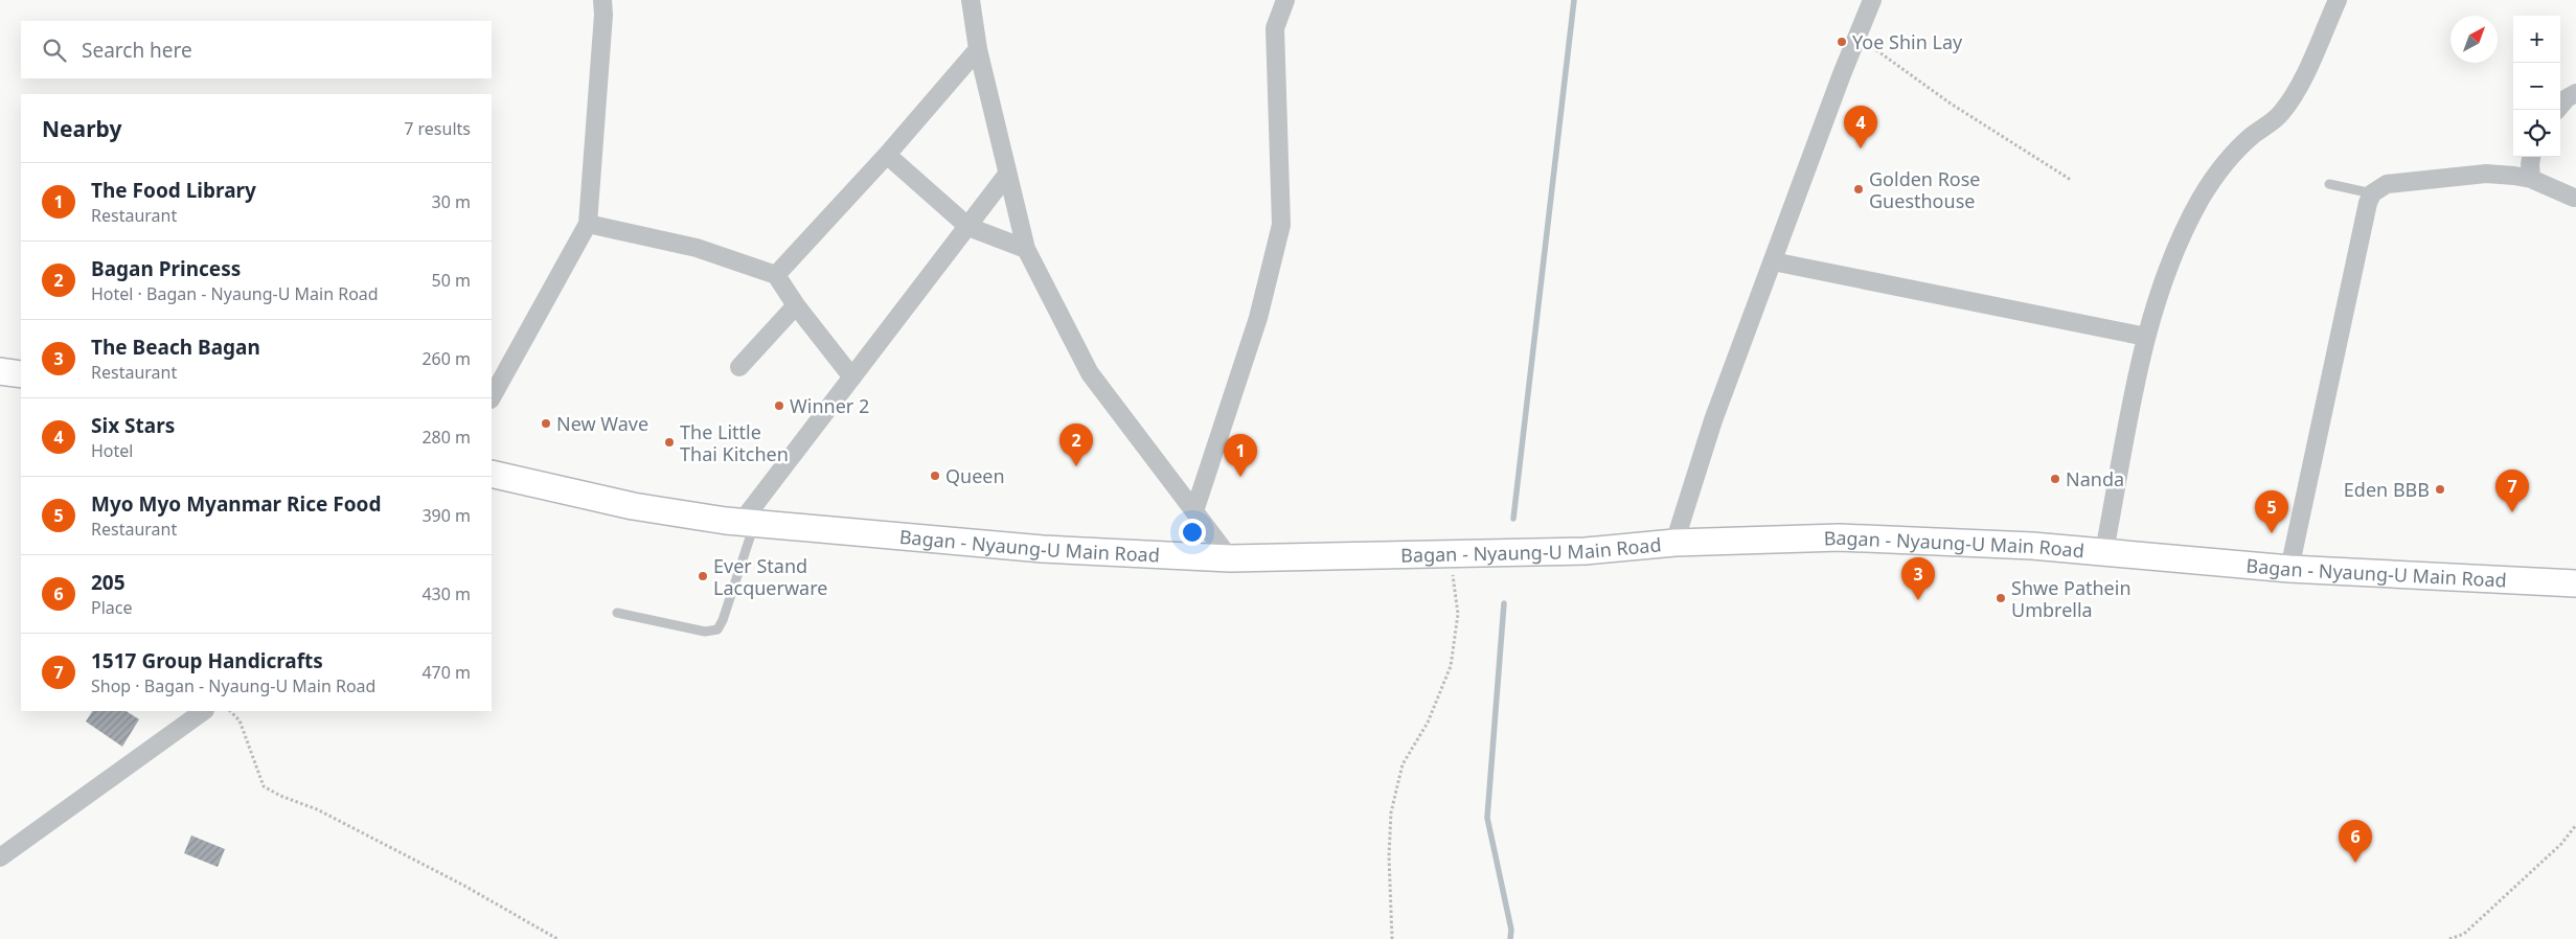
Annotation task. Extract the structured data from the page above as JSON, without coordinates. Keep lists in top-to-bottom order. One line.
{"streets":{"main road":["Bagan - Nyaung-U Main Road"]},"places":["Yoe Shin Lay","Golden Rose Guesthouse","Winner 2","New Wave","The Little Thai Kitchen","Queen","Nanda","Eden BBB","Ever Stand Lacquerware","Shwe Pathein Umbrella"],"north":"top right","page":{"map_buttons":["+","−"],"search":"Search here","heading":["Nearby","7 results"],"pins":["4","2","1","7","5","3","6"],"list":[{"mark":"1","name":"The Food Library","note":"Restaurant","value":"30 m"},{"mark":"2","name":"Bagan Princess","note":"Hotel · Bagan - Nyaung-U Main Road","value":"50 m"},{"mark":"3","name":"The Beach Bagan","note":"Restaurant","value":"260 m"},{"mark":"4","name":"Six Stars","note":"Hotel","value":"280 m"},{"mark":"5","name":"Myo Myo Myanmar Rice Food","note":"Restaurant","value":"390 m"},{"mark":"6","name":"205","note":"Place","value":"430 m"},{"mark":"7","name":"1517 Group Handicrafts","note":"Shop · Bagan - Nyaung-U Main Road","value":"470 m"}]}}
